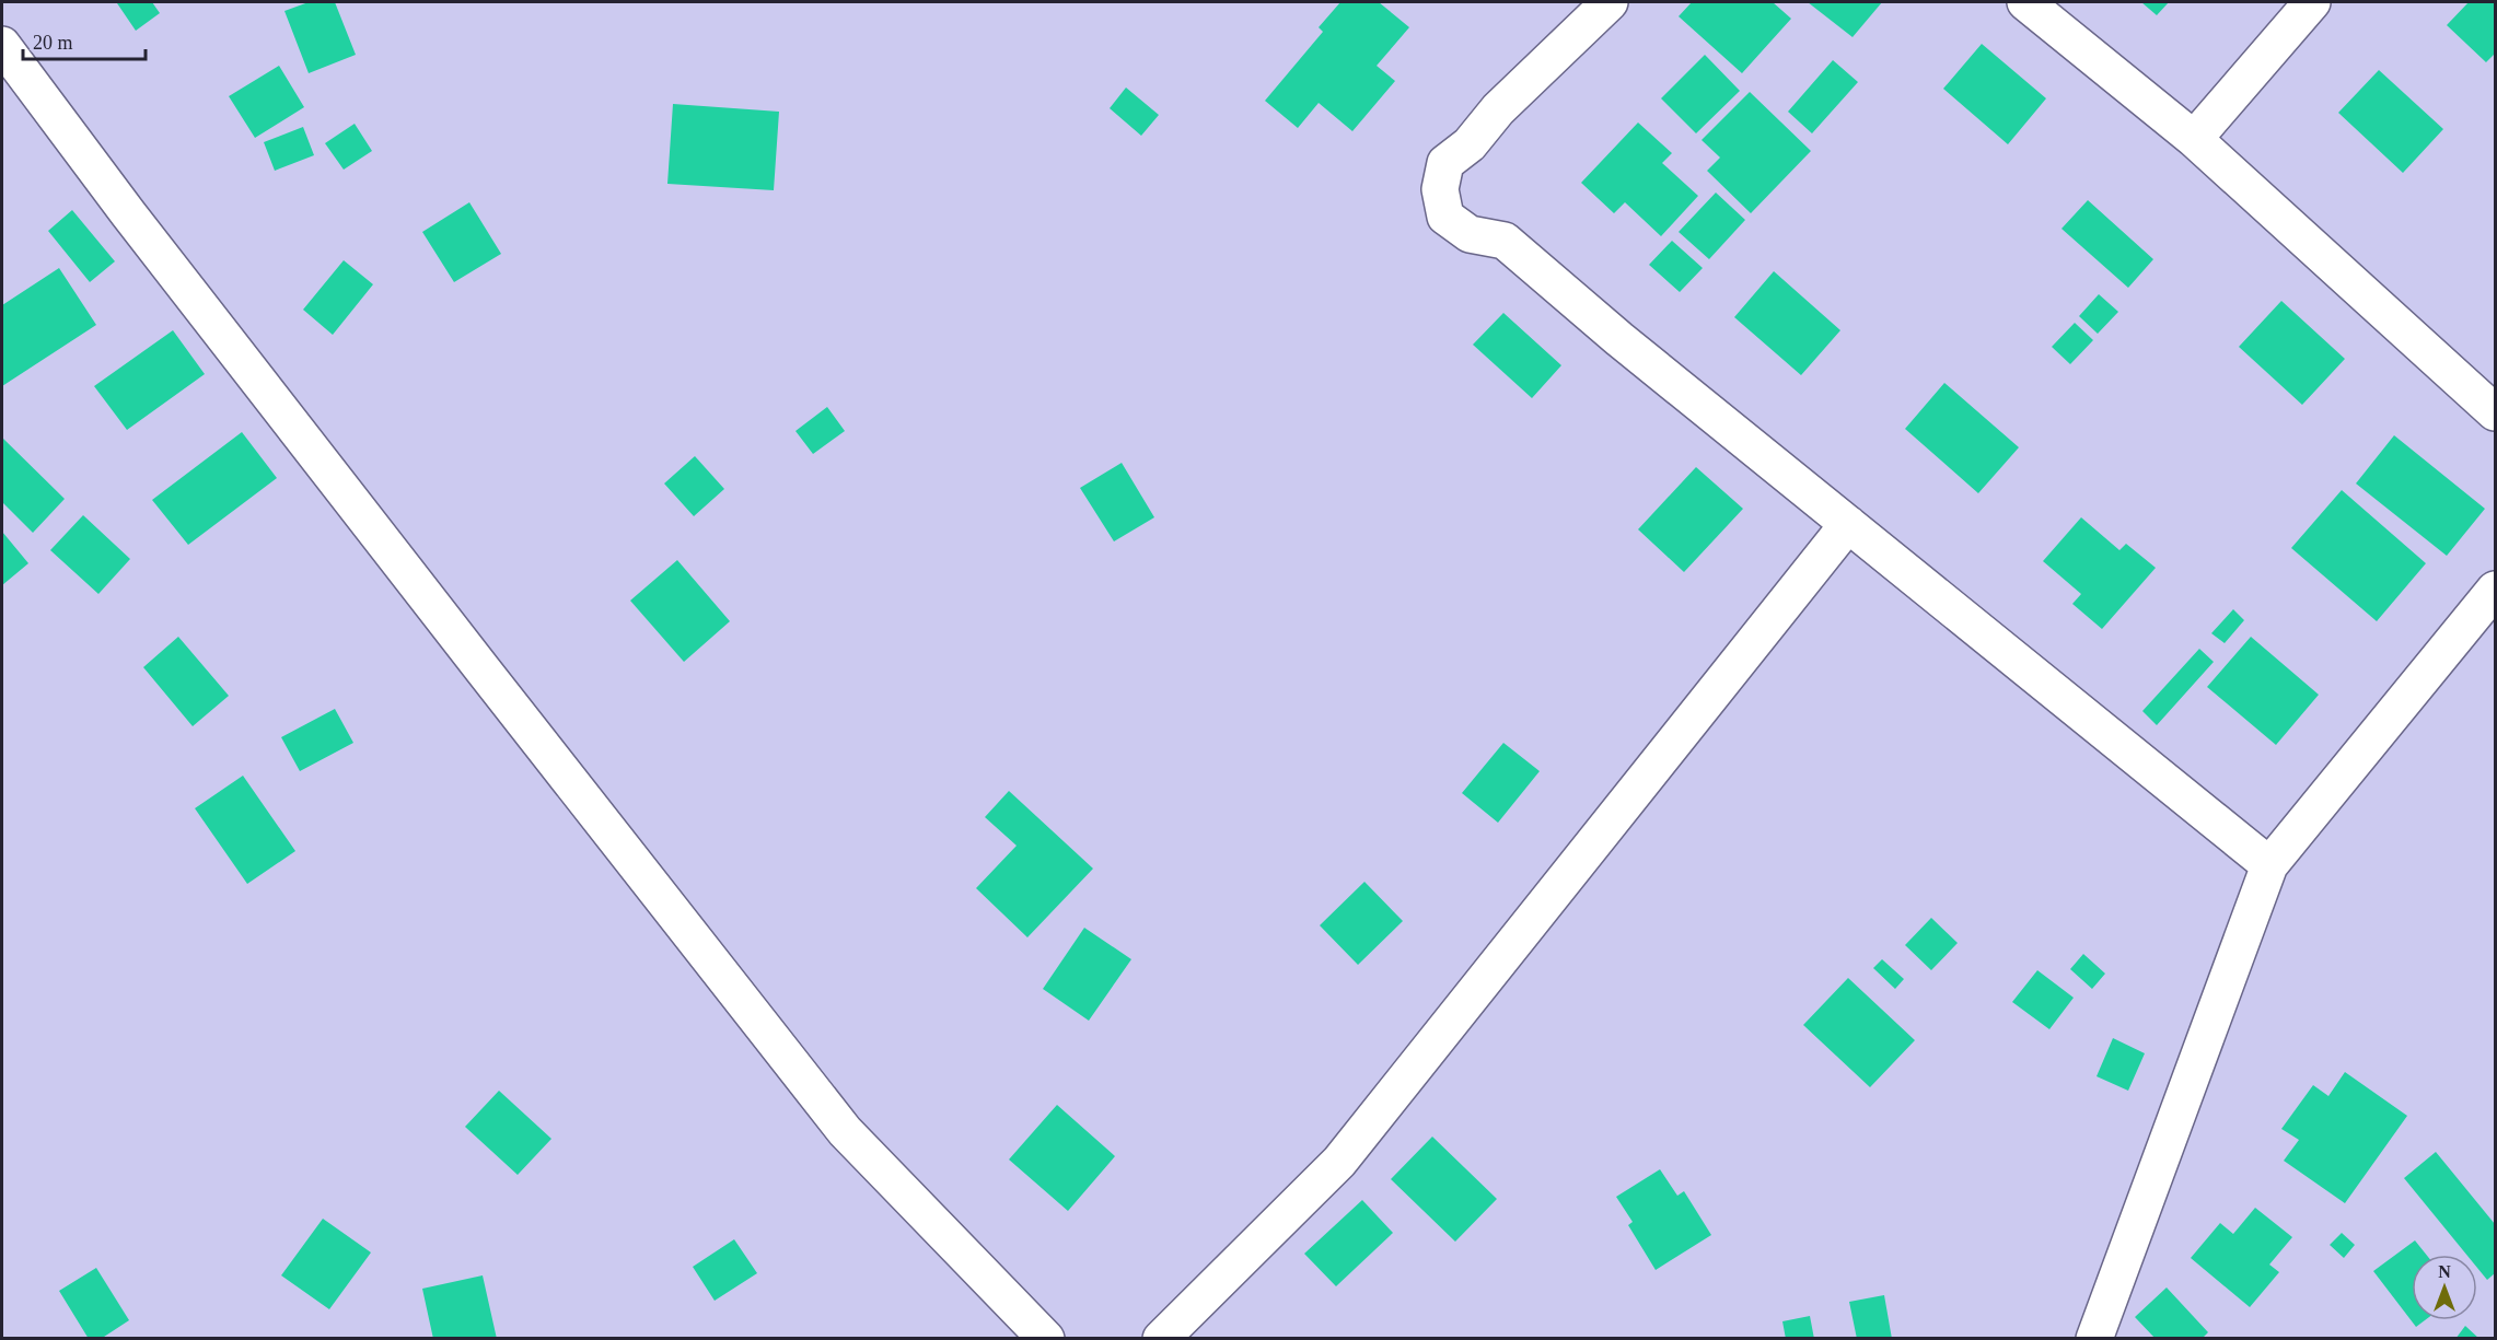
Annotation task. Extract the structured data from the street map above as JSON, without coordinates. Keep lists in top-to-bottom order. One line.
{"scale_bar":"20 m","north":"top"}
